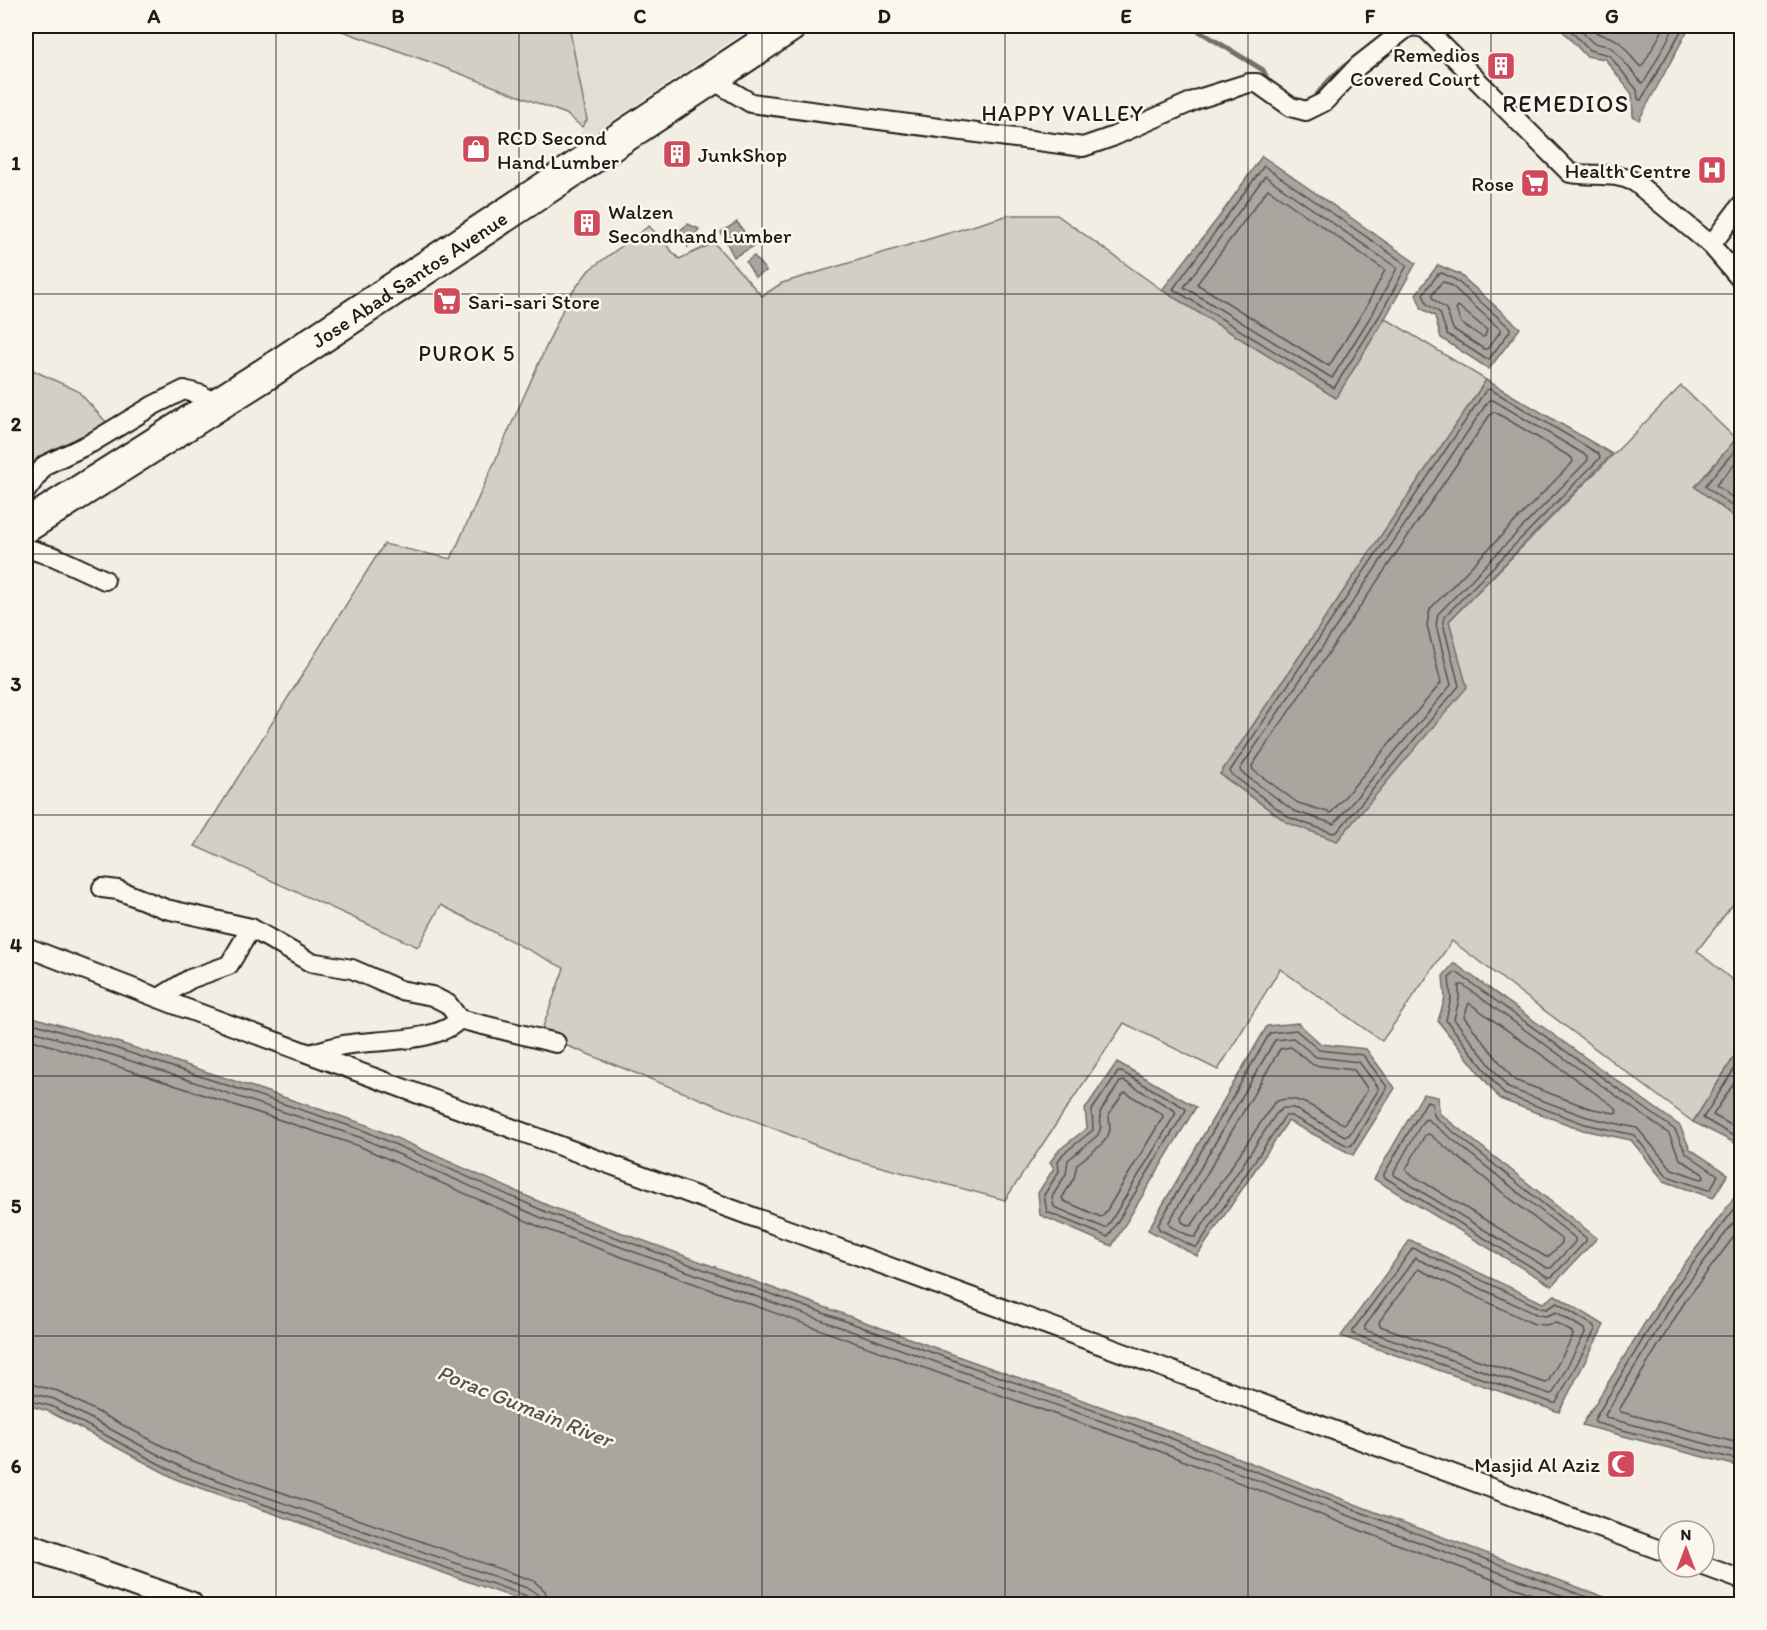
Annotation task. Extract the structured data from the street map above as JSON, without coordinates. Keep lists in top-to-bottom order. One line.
{"streets":{"highway":["Jose Abad Santos Avenue"]},"districts":["REMEDIOS","HAPPY VALLEY","PUROK 5"],"water":["Porac Gumain River"],"places":{"building":["Remedios Covered Court","JunkShop","Walzen Secondhand Lumber"],"shop":["RCD Second Hand Lumber"],"hospital":["Health Centre"],"supermarket":["Rose","Sari-sari Store"],"mosque":["Masjid Al Aziz"]},"north":"top","grid":{"columns":["A","B","C","D","E","F","G"],"rows":["1","2","3","4","5","6"]}}
